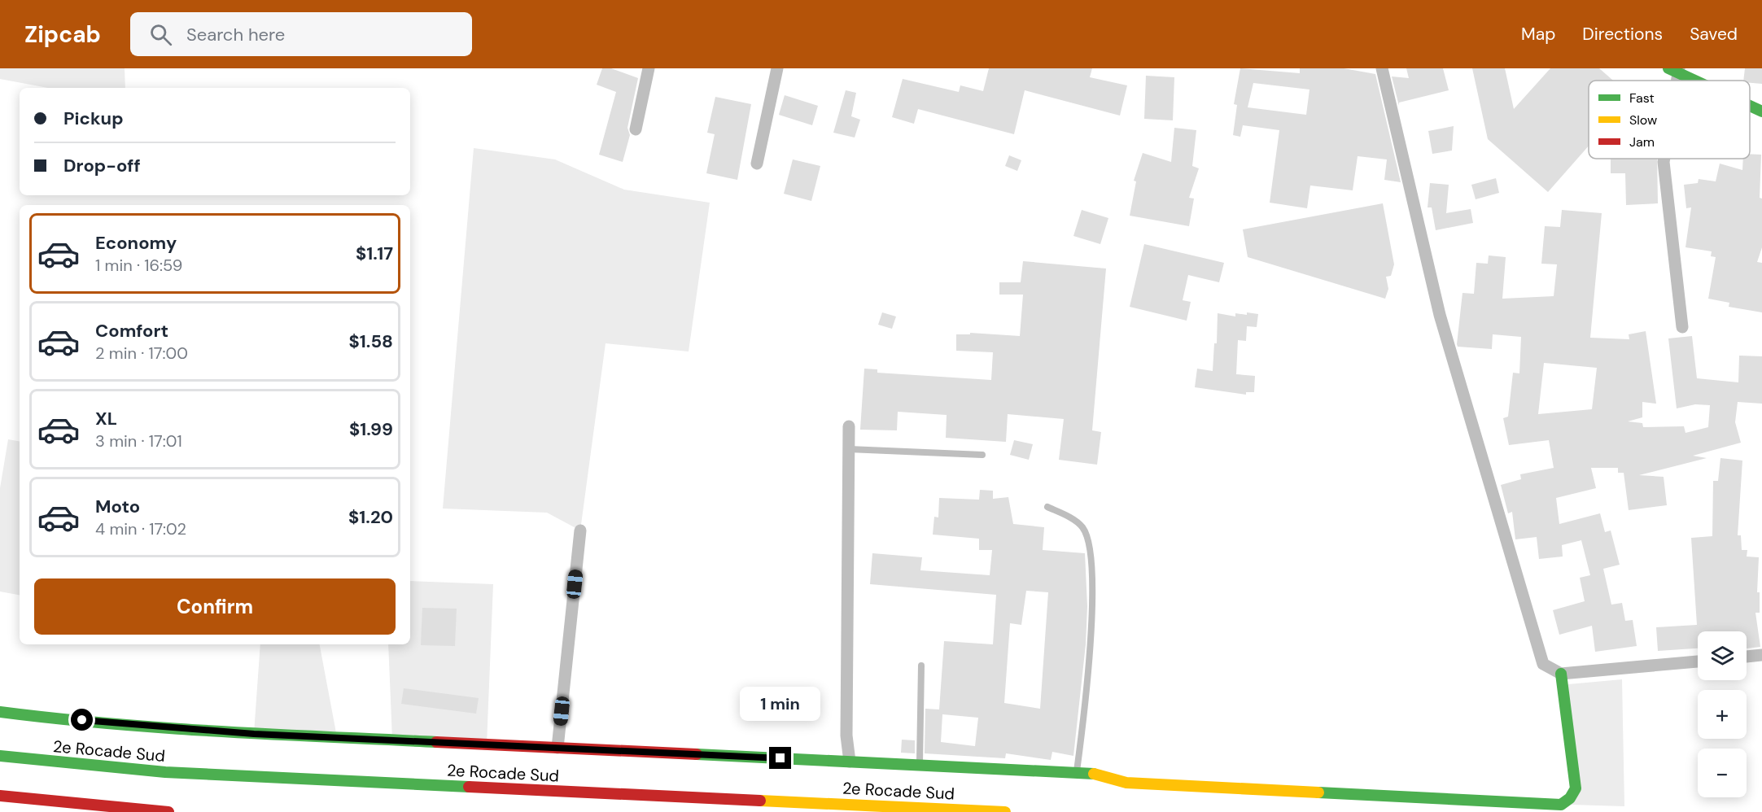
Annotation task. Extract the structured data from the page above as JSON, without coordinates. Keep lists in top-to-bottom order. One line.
{"streets":{"main road":["2e Rocade Sud"]},"legend":["Fast","Slow","Jam"],"page":{"header":"Zipcab","search":"Search here","nav":["Map","Directions","Saved"],"banner":["Pickup","Drop-off"],"list":[{"name":"Economy","note":"1 min · 16:59","value":"$1.17"},{"name":"Comfort","note":"2 min · 17:00","value":"$1.58"},{"name":"XL","note":"3 min · 17:01","value":"$1.99"},{"name":"Moto","note":"4 min · 17:02","value":"$1.20"}],"buttons":"Confirm","map_buttons":["+","−"],"bubble":"1 min"}}
